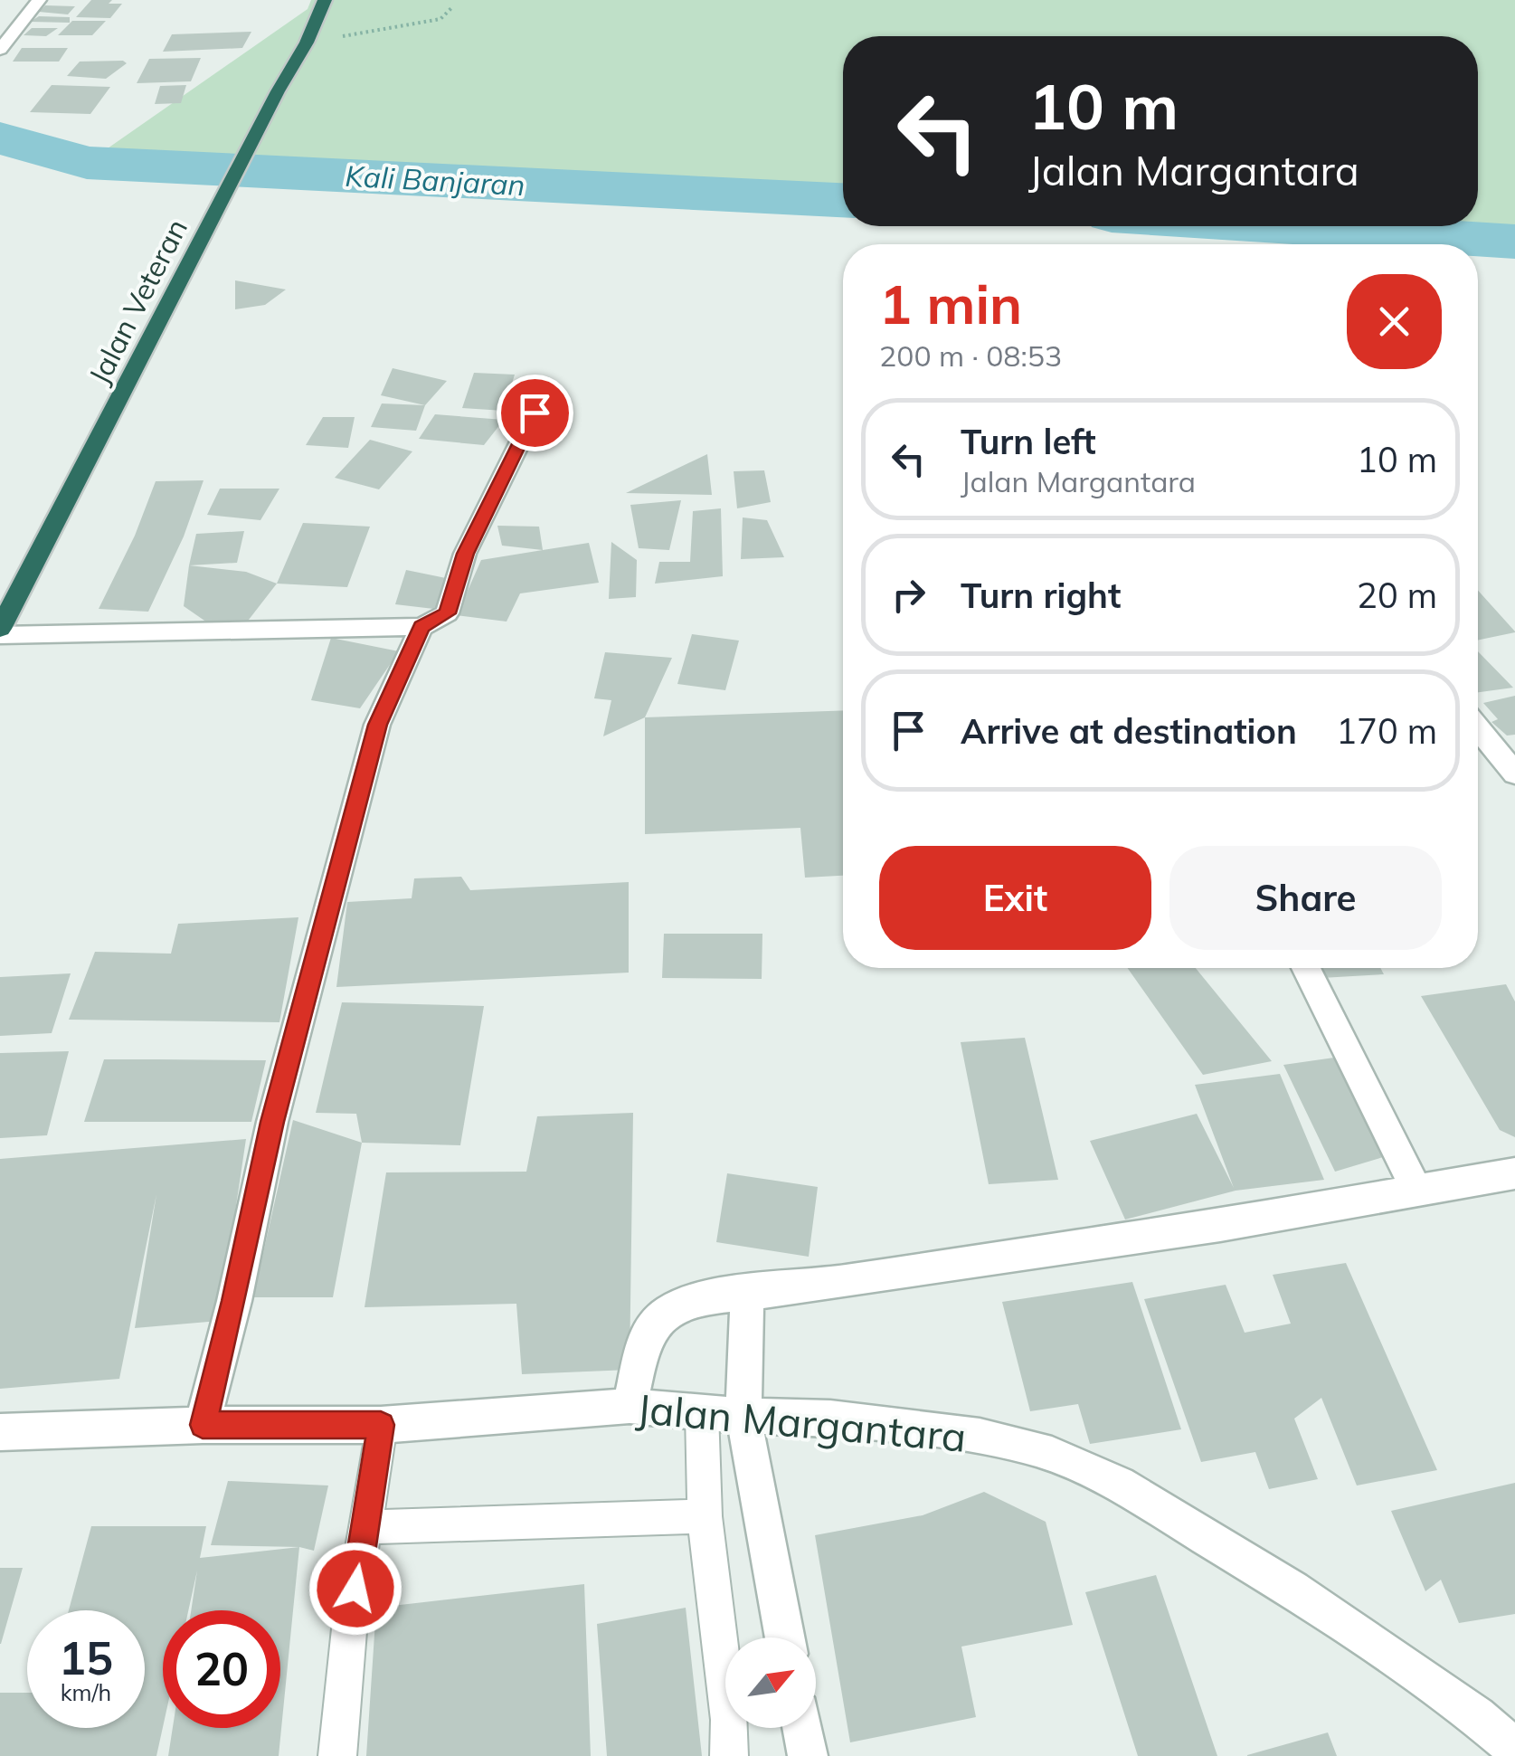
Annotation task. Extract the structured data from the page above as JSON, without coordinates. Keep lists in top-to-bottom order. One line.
{"streets":{"highway":["Jalan Veteran"],"street":["Jalan Margantara"]},"water":["Kali Banjaran"],"north":"top right","page":{"turn":["10 m","Jalan Margantara"],"heading":["1 min","200 m · 08:53"],"list":[{"name":"Turn left","note":"Jalan Margantara","value":"10 m"},{"name":"Turn right","value":"20 m"},{"name":"Arrive at destination","value":"170 m"}],"buttons":["Exit","Share"],"speed":"15 km/h","limit":"20"}}
